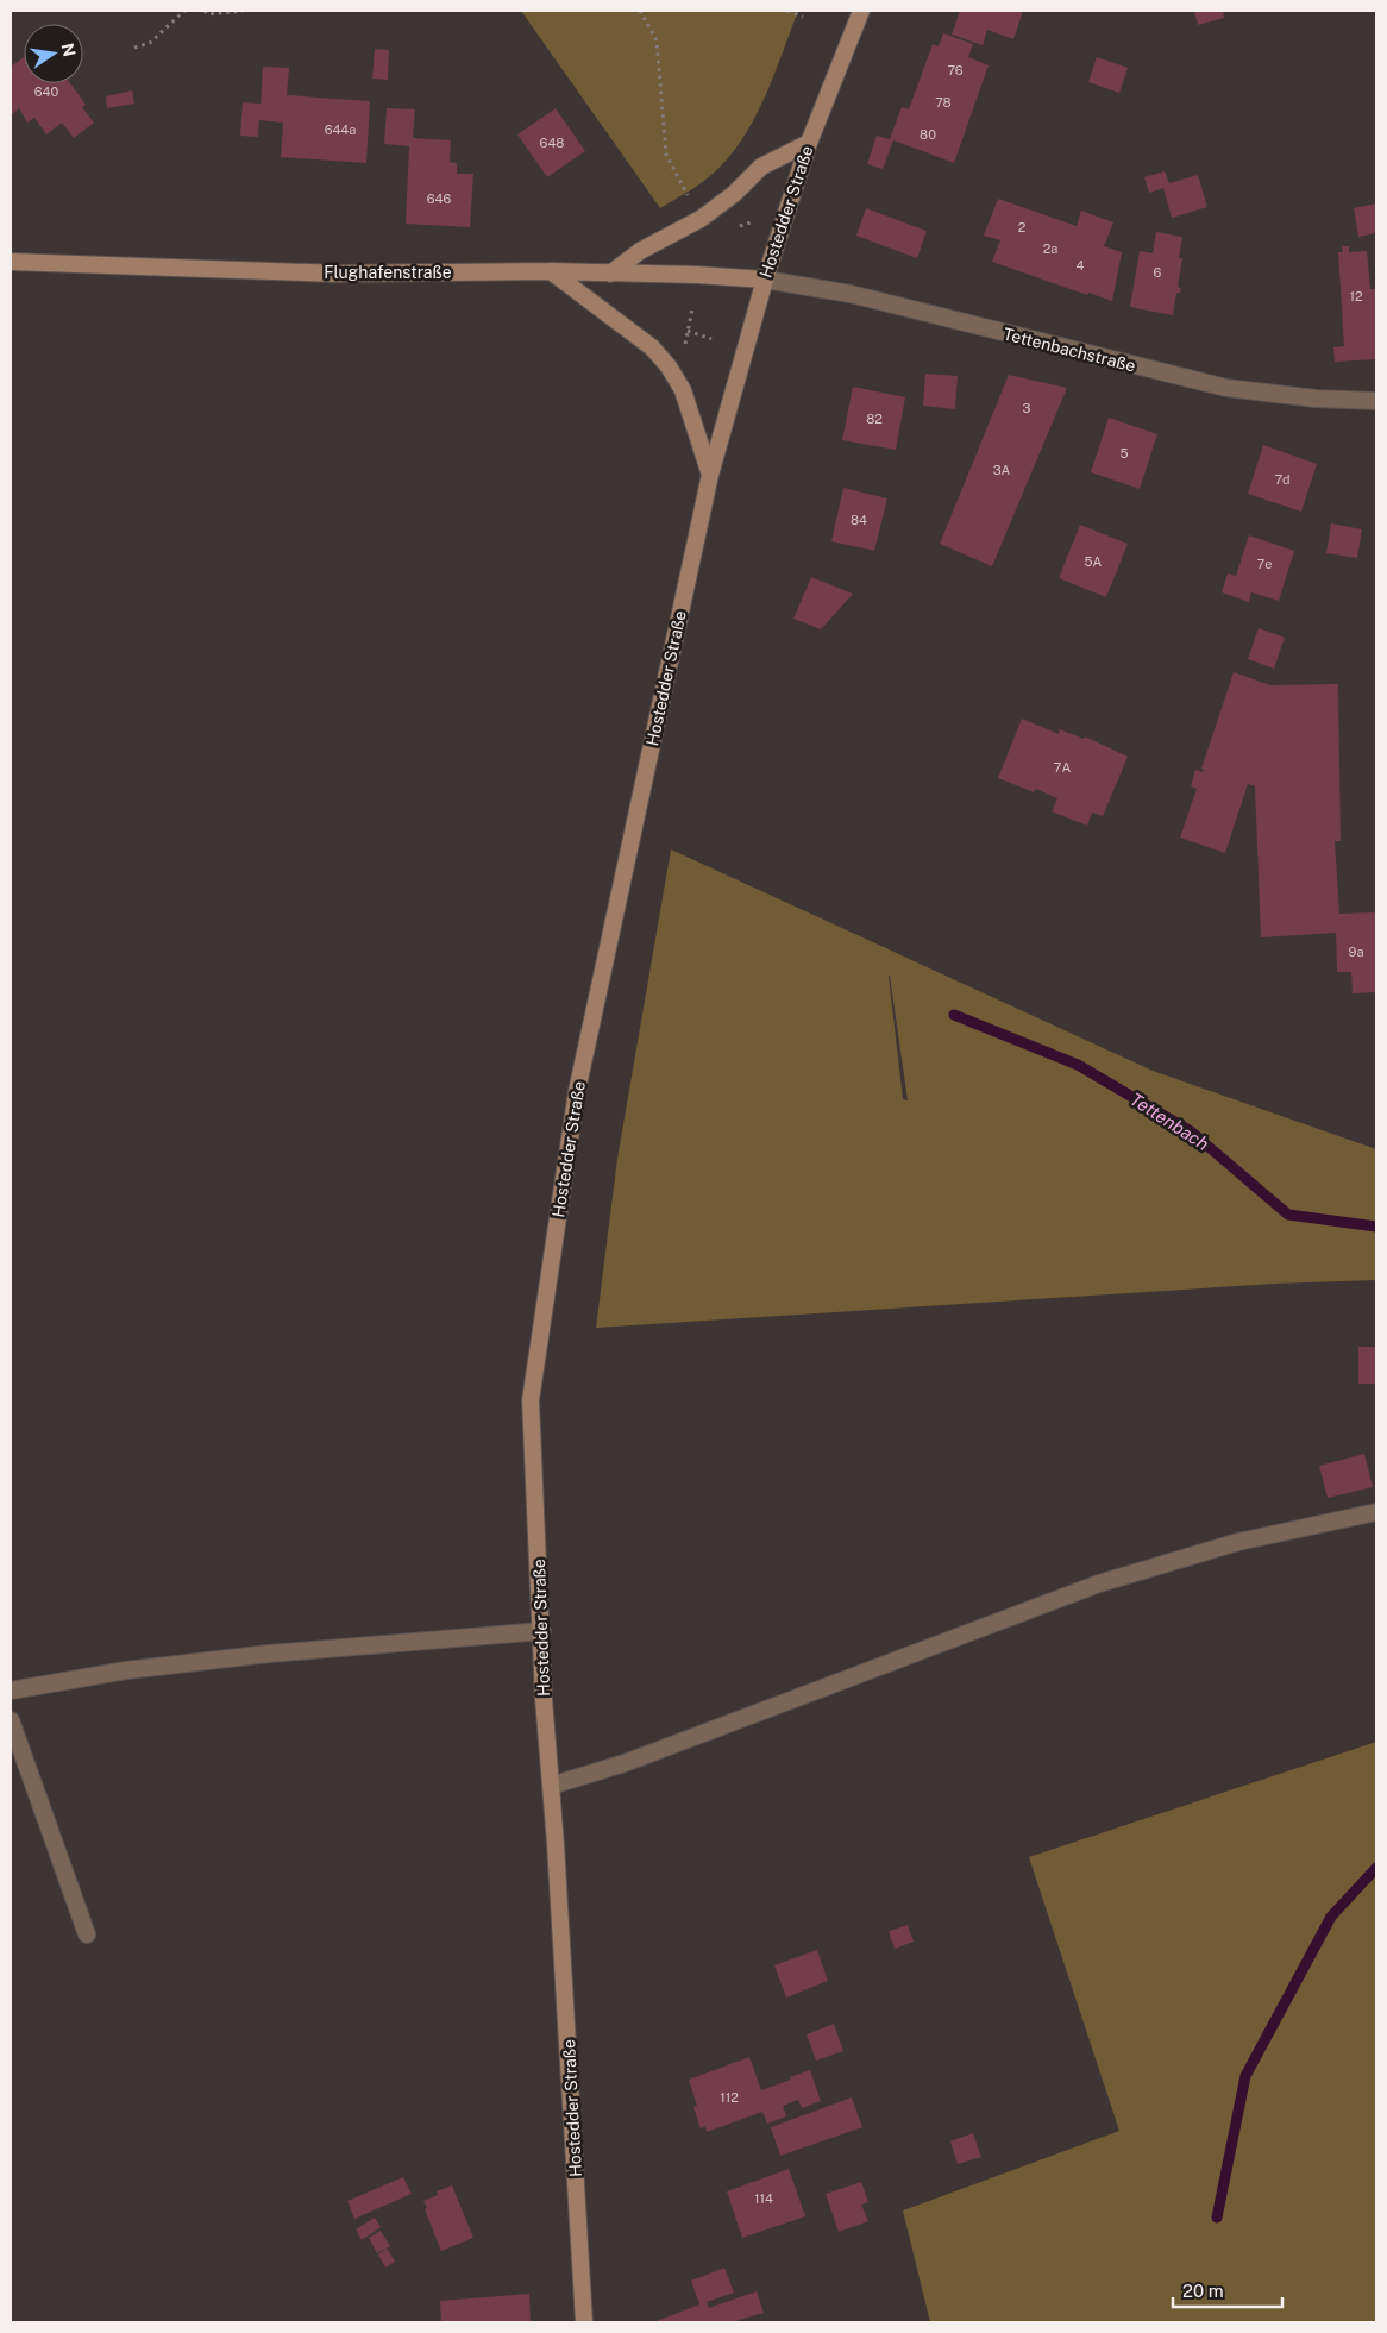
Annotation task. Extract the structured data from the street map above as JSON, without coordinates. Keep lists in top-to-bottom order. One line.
{"streets":{"main road":["Hostedder Straße","Flughafenstraße"],"street":["Tettenbachstraße"]},"crossings":[["Hostedder Straße","Flughafenstraße"],["Hostedder Straße","Tettenbachstraße"],["Flughafenstraße","Tettenbachstraße"]],"water":["Tettenbach"],"house_numbers":["76","640","78","644a","80","648","646","2","2a","4","6","12","3","82","5","3A","7d","84","5A","7e","7A","9a","112","114"],"scale_bar":"20 m","north":"right"}
